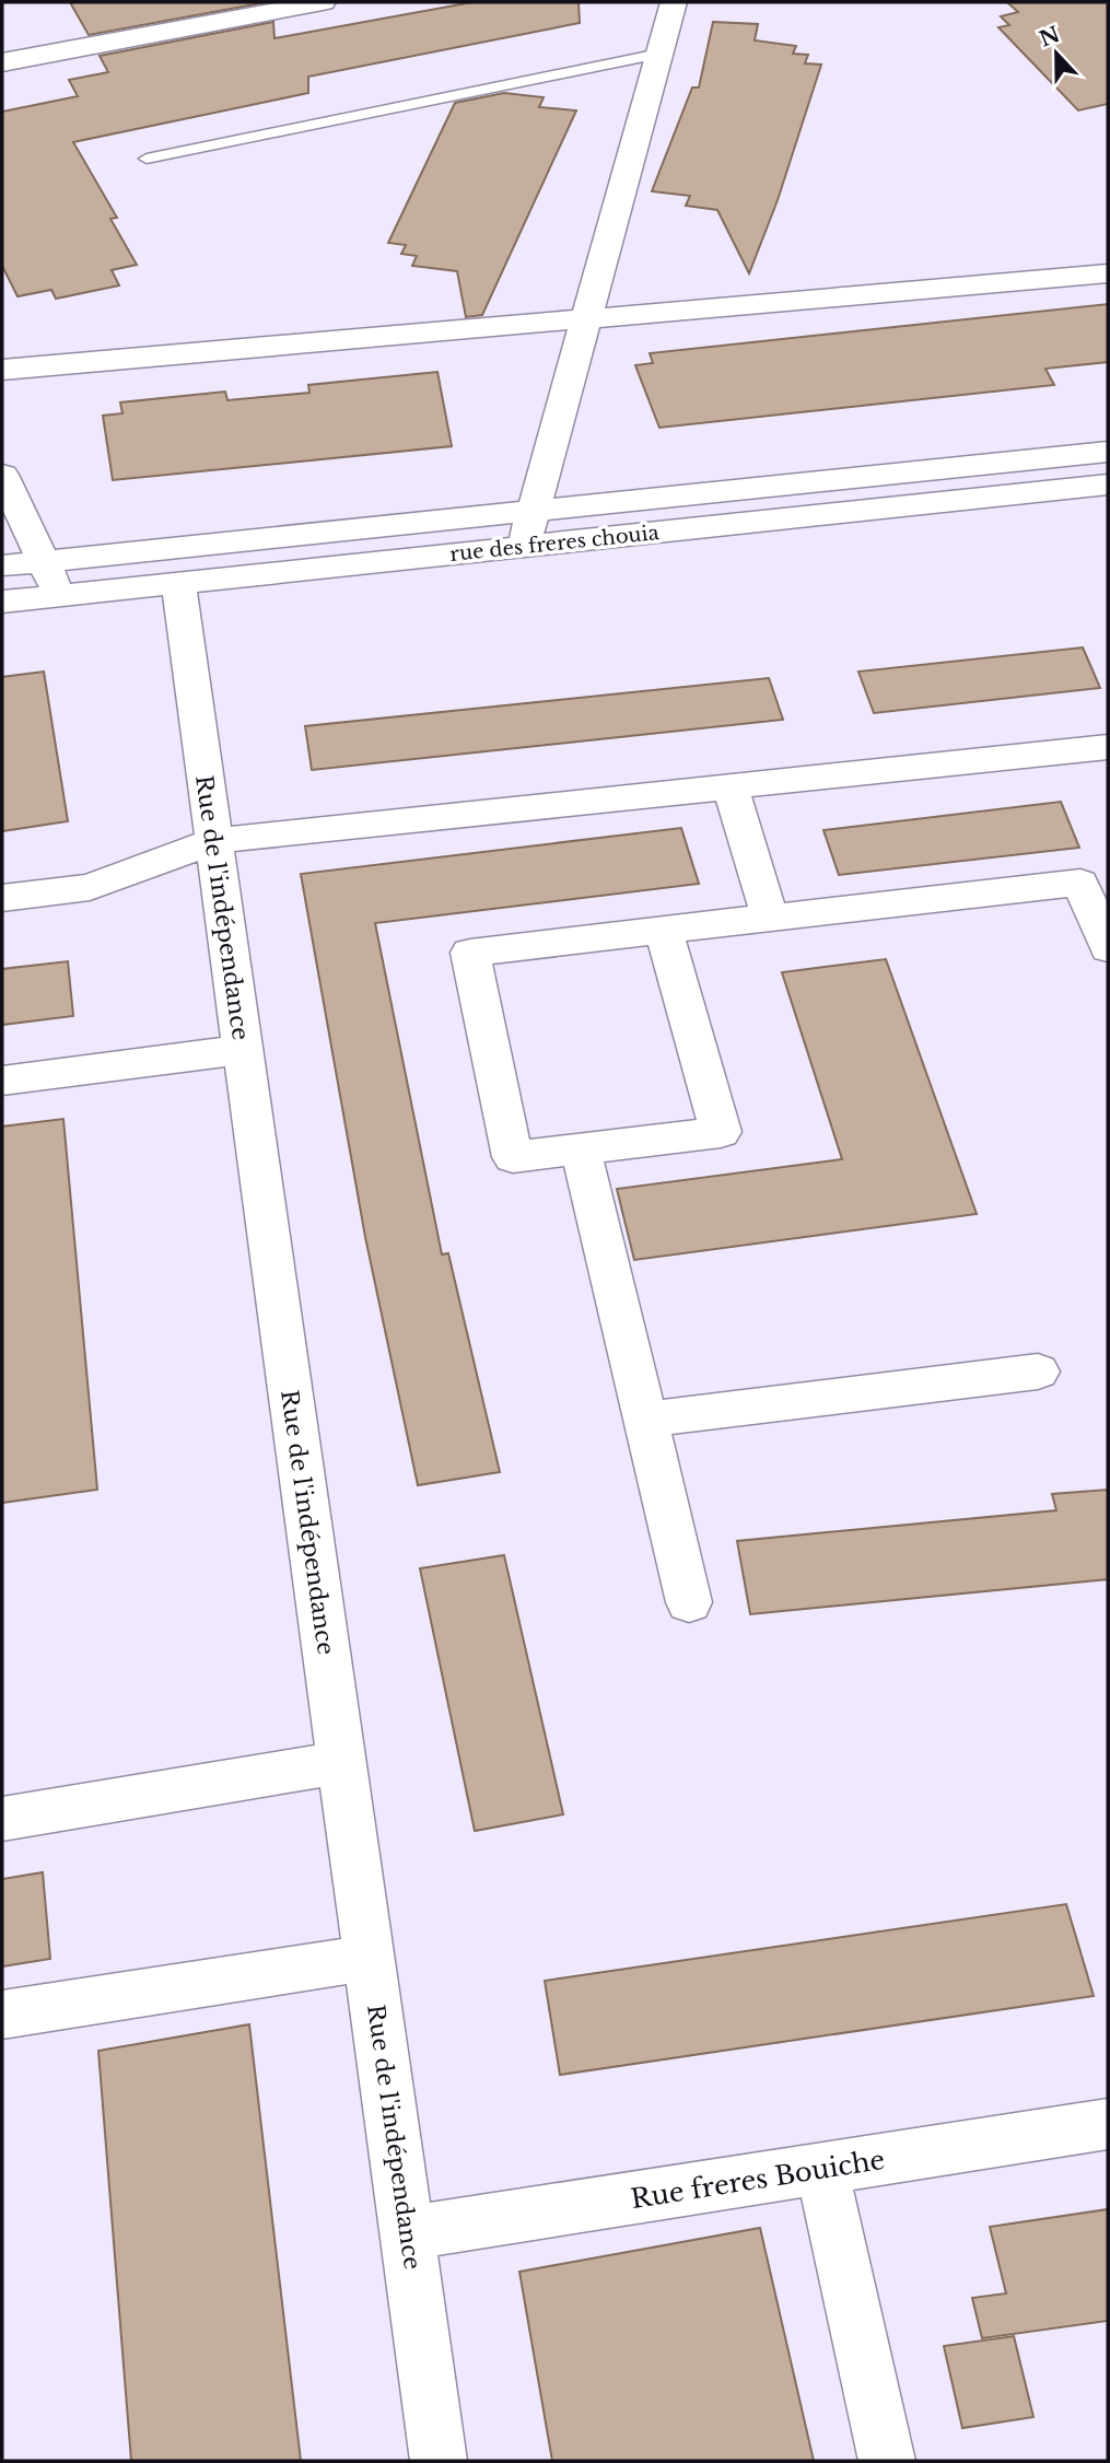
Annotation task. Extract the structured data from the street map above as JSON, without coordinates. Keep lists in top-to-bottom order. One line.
{"streets":{"street":["rue des freres chouia","Rue de l'indépendance","Rue freres Bouiche"]},"crossings":[["rue des freres chouia","Rue de l'indépendance"],["Rue de l'indépendance","Rue freres Bouiche"]],"north":"top"}
